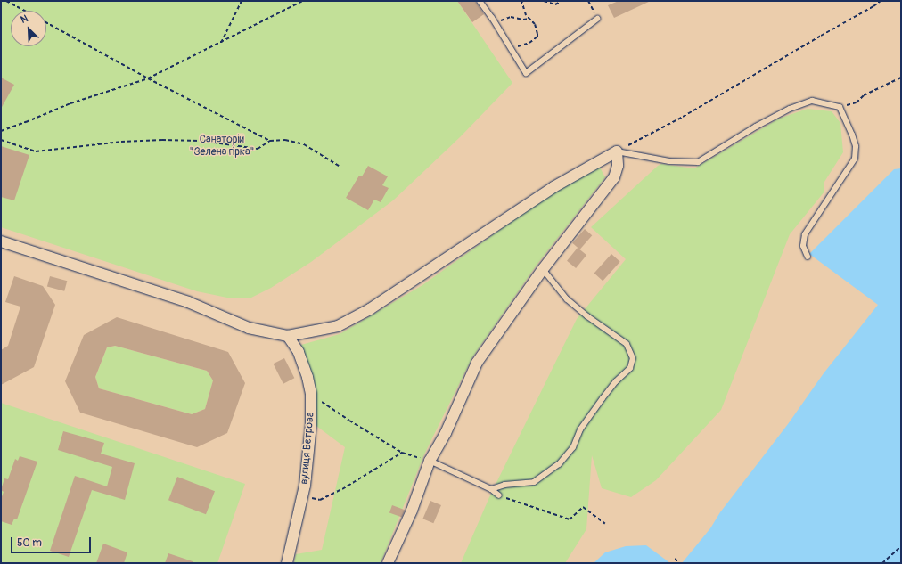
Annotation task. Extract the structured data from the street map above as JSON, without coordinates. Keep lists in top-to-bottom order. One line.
{"streets":{"street":["вулиця Вєтрова"]},"parks":["Санаторій \"Зелена гірка\""],"scale_bar":"50 m","north":"top left"}
